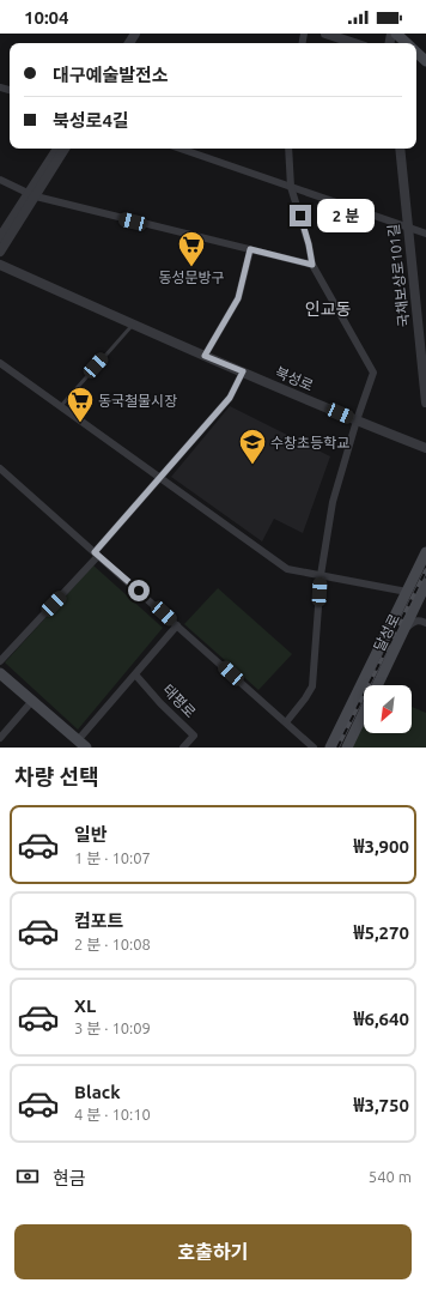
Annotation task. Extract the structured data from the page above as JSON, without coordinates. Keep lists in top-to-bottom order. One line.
{"streets":{"main road":["달성로"],"street":["국채보상로101길","북성로","태평로"]},"districts":["인교동"],"places":{"supermarket":["동성문방구","동국철물시장"],"school or university":["수창초등학교"]},"north":"bottom left","page":{"status":"10:04","banner":["대구예술발전소","북성로4길"],"bubble":"2 분","heading":"차량 선택","list":[{"name":"일반","note":"1 분 · 10:07","value":"₩3,900"},{"name":"컴포트","note":"2 분 · 10:08","value":"₩5,270"},{"name":"XL","note":"3 분 · 10:09","value":"₩6,640"},{"name":"Black","note":"4 분 · 10:10","value":"₩3,750"}],"pay":["현금","540 m"],"buttons":"호출하기"}}
